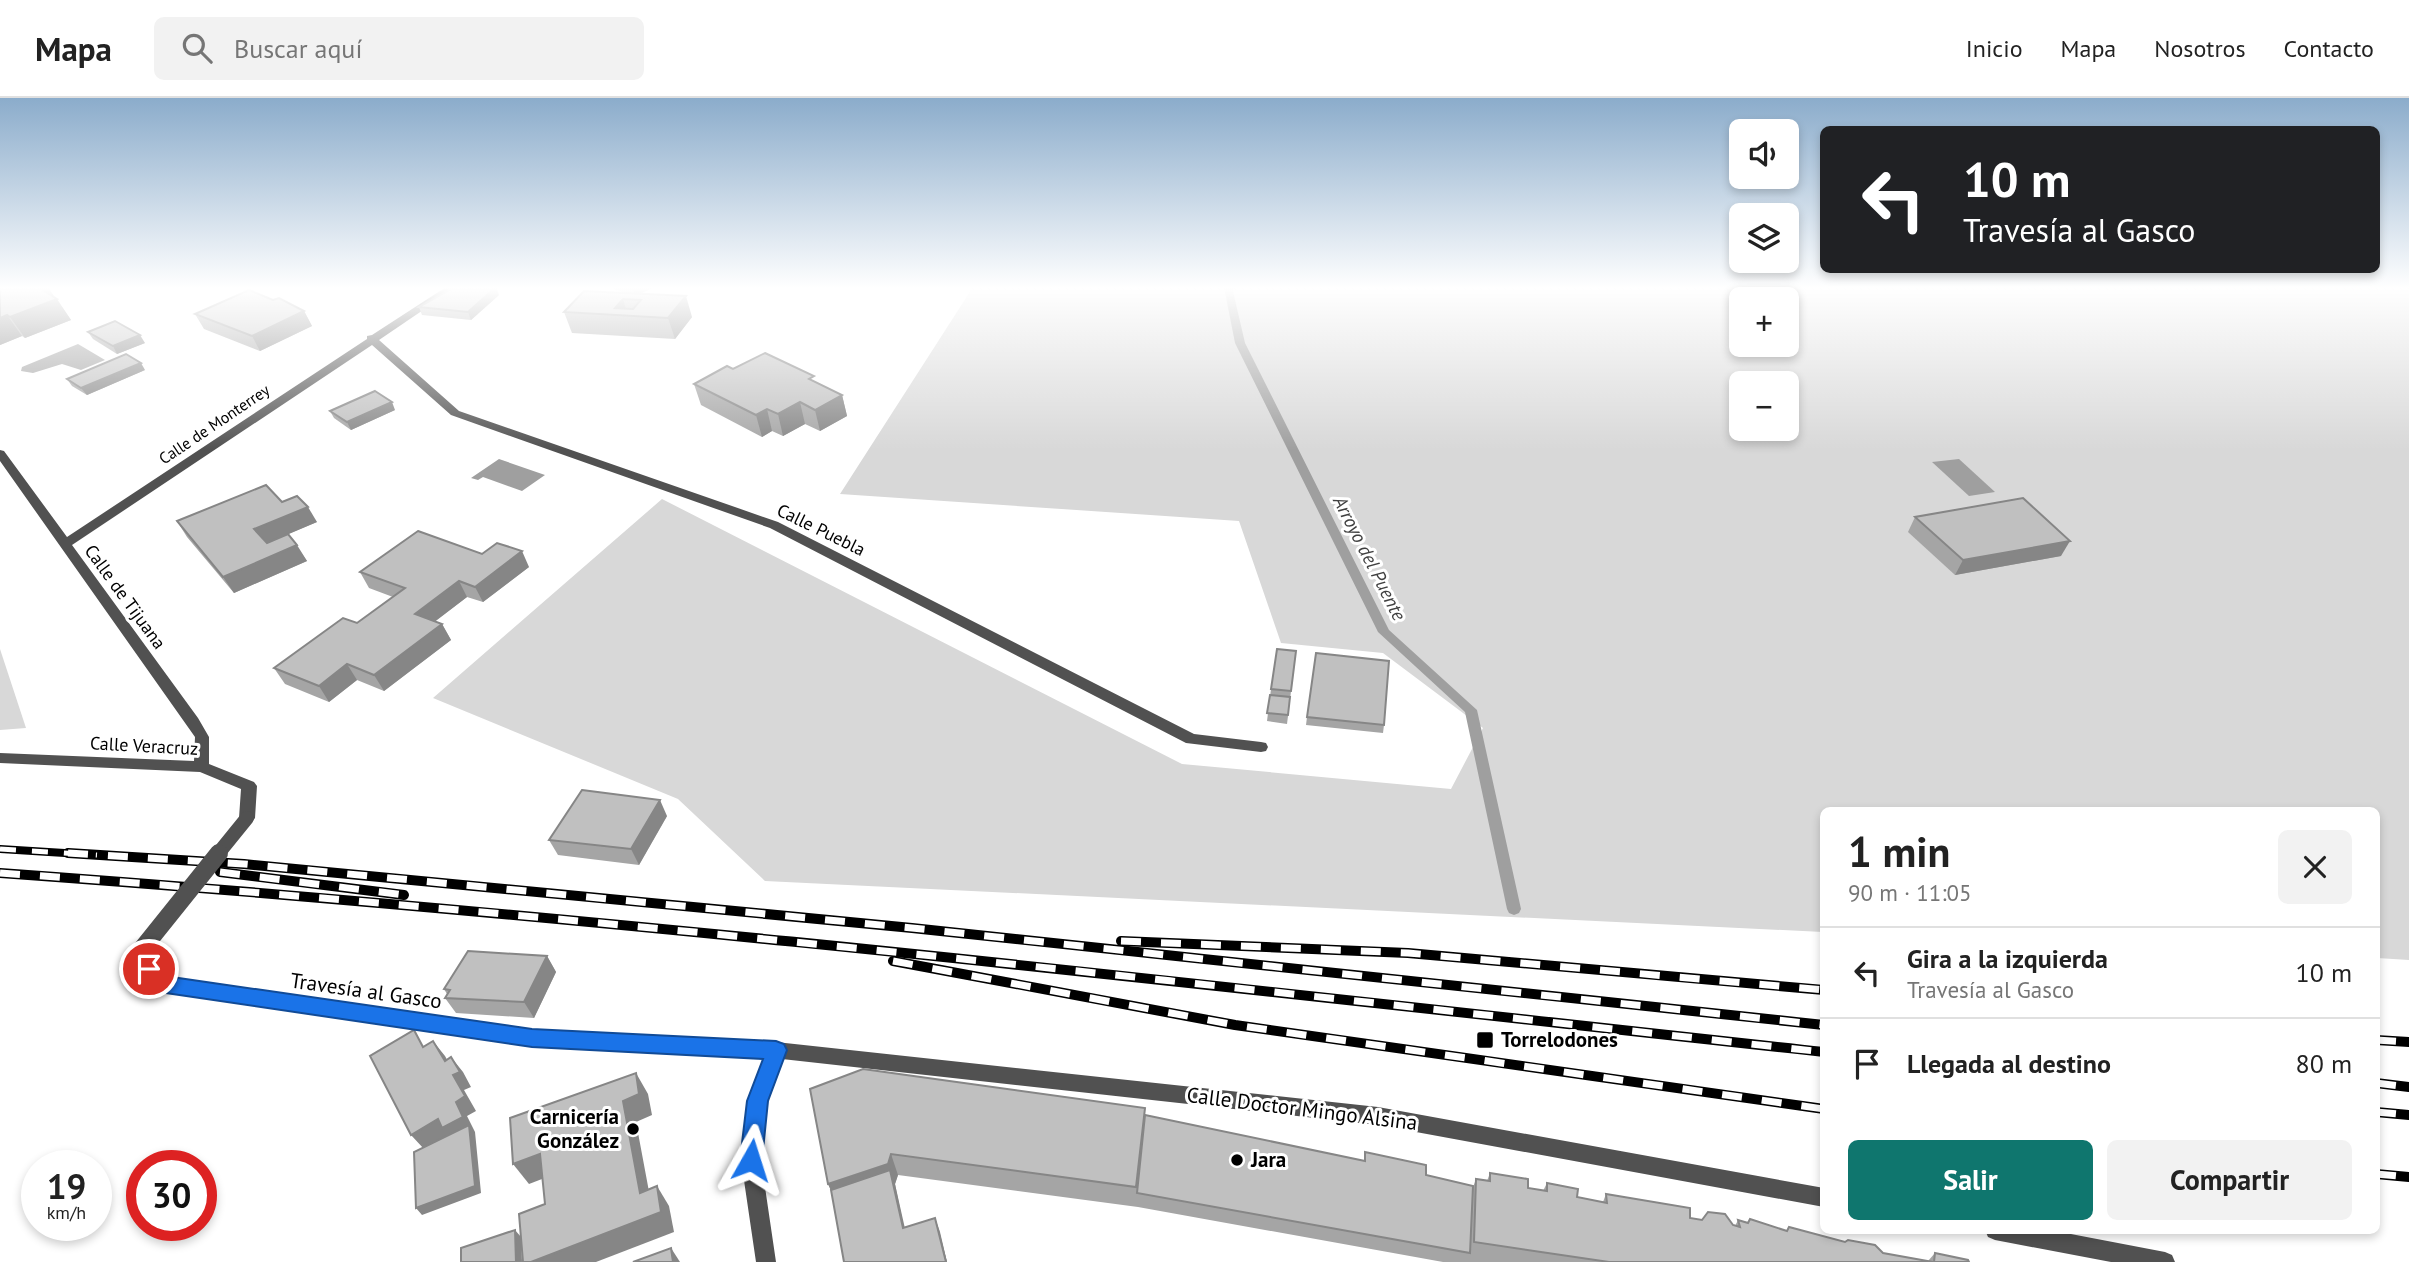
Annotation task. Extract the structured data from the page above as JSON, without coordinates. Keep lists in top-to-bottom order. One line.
{"streets":{"street":["Calle de Monterrey","Calle Puebla","Calle de Tijuana","Calle Veracruz","Travesía al Gasco","Calle Doctor Mingo Alsina"]},"crossings":[["Calle de Monterrey","Calle de Tijuana"],["Calle de Tijuana","Calle Veracruz"],["Calle Veracruz","Travesía al Gasco"],["Travesía al Gasco","Calle Doctor Mingo Alsina"]],"water":["Arroyo del Puente"],"places":{"transit":["Torrelodones"],"other":["Carnicería González","Jara"]},"page":{"header":"Mapa","search":"Buscar aquí","nav":["Inicio","Mapa","Nosotros","Contacto"],"map_buttons":["+","−"],"turn":["10 m","Travesía al Gasco"],"heading":["1 min","90 m · 11:05"],"list":[{"name":"Gira a la izquierda","note":"Travesía al Gasco","value":"10 m"},{"name":"Llegada al destino","value":"80 m"}],"buttons":["Salir","Compartir"],"speed":"19 km/h","limit":"30"}}
